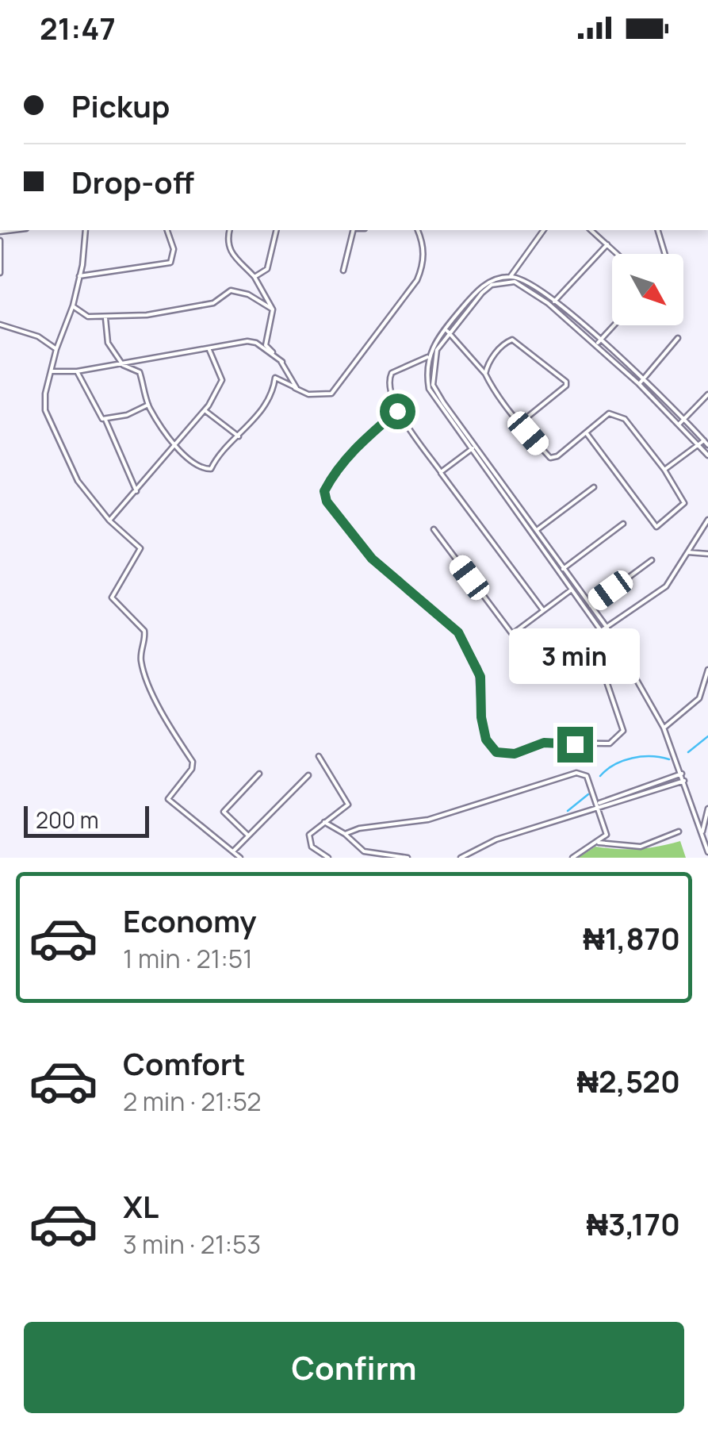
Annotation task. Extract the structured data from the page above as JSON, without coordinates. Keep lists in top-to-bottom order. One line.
{"scale_bar":"200 m","north":"bottom right","page":{"status":"21:47","banner":["Pickup","Drop-off"],"bubble":"3 min","scale":"200 m","list":[{"name":"Economy","note":"1 min · 21:51","value":"₦1,870"},{"name":"Comfort","note":"2 min · 21:52","value":"₦2,520"},{"name":"XL","note":"3 min · 21:53","value":"₦3,170"}],"buttons":"Confirm"}}
